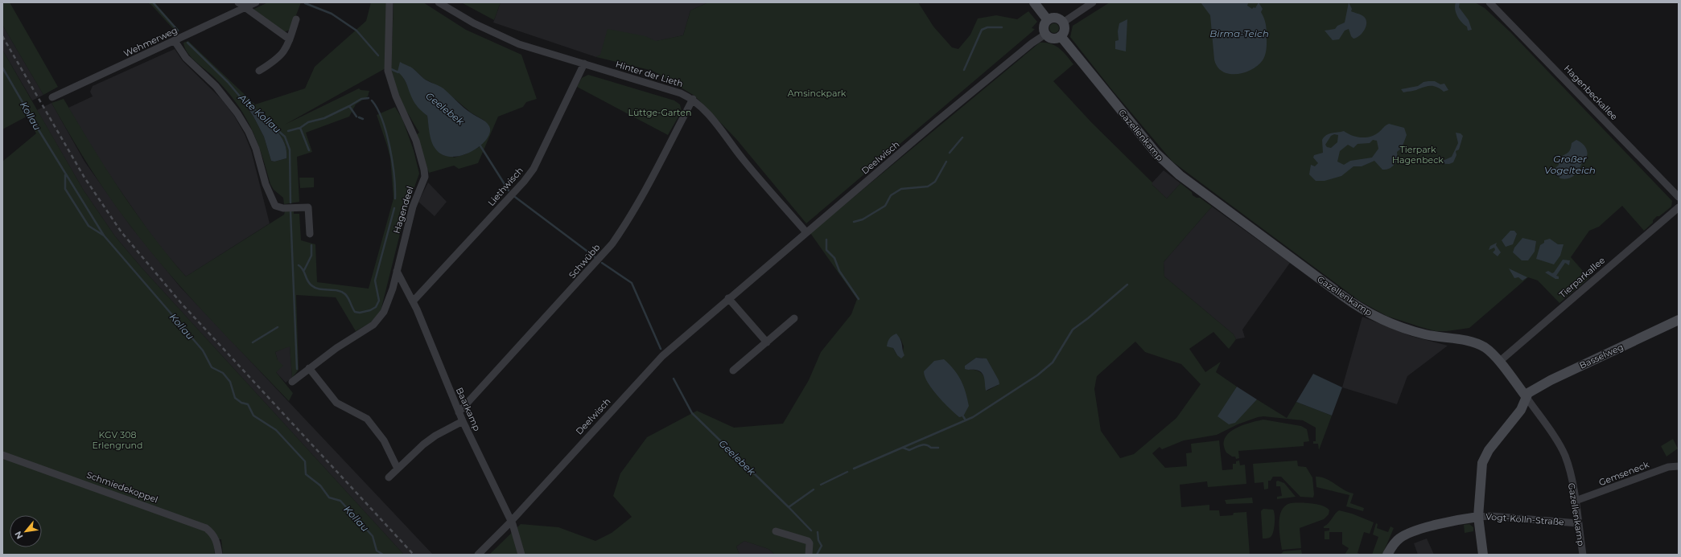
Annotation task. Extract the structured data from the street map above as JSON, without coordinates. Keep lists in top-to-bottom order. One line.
{"streets":{"street":["Wehmerweg","Hinter der Lieth","Hagenbeckallee","Gazellenkamp","Deelwisch","Liethwisch","Hagendeel","Schwübb","Tierparkallee","Basselweg","Baarkamp","Gemseneck","Schmiedekoppel","Vogt-Kölln-Straße"]},"crossings":[["Hinter der Lieth","Deelwisch"],["Hinter der Lieth","Liethwisch"],["Hinter der Lieth","Schwübb"],["Gazellenkamp","Deelwisch"],["Gazellenkamp","Tierparkallee"],["Gazellenkamp","Basselweg"],["Gazellenkamp","Gemseneck"],["Gazellenkamp","Vogt-Kölln-Straße"],["Deelwisch","Baarkamp"],["Liethwisch","Baarkamp"],["Hagendeel","Baarkamp"],["Schwübb","Baarkamp"]],"water":["Birma-Teich","Geelebek","Alte Kollau","Kollau","Großer Vogelteich"],"parks":["Amsinckpark","Lüttge-Garten","Tierpark Hagenbeck","KGV 308 Erlengrund"],"north":"bottom left"}
